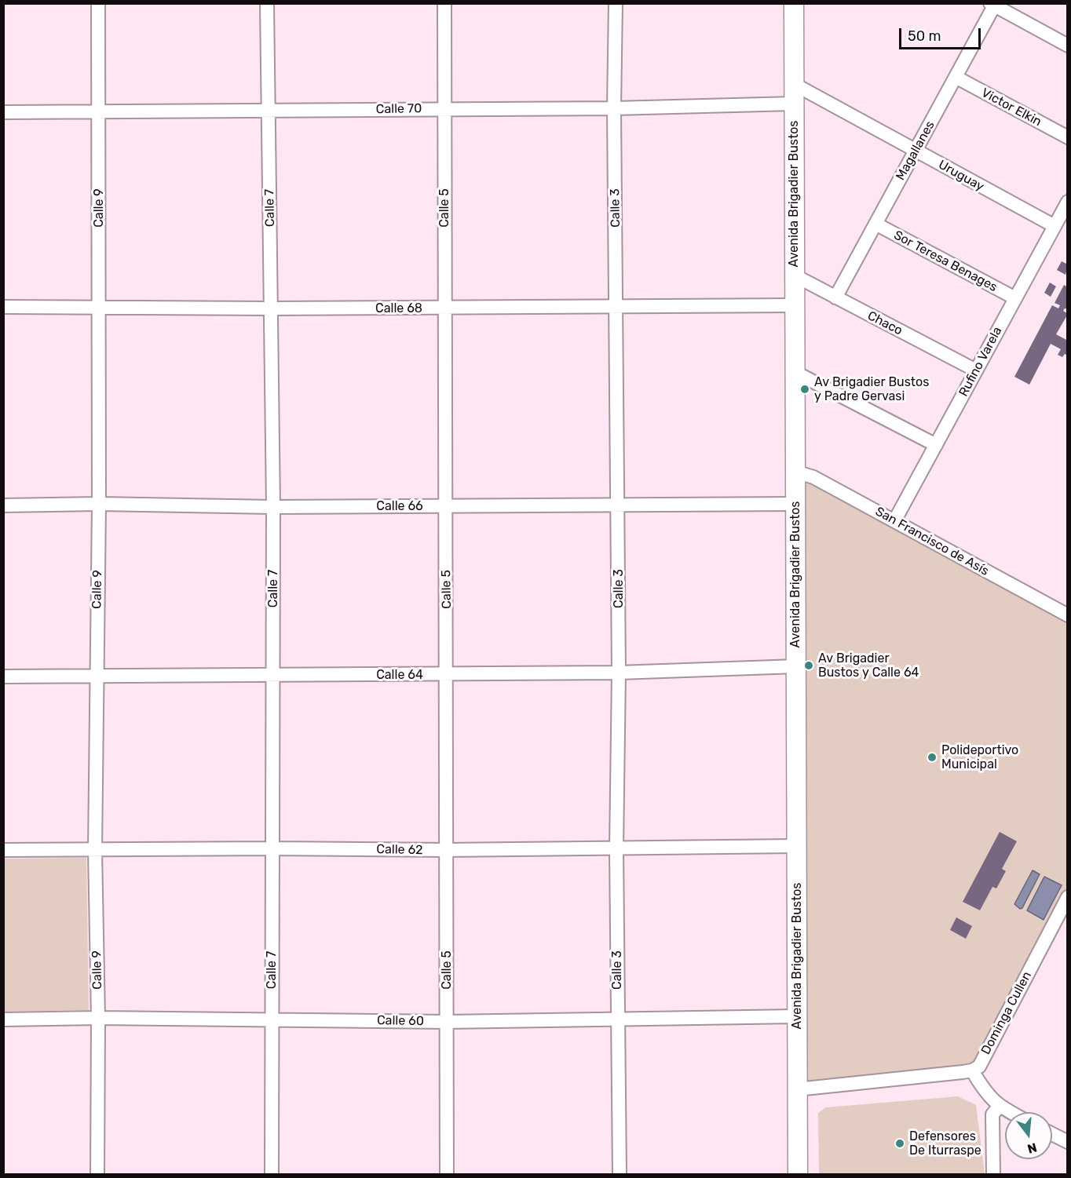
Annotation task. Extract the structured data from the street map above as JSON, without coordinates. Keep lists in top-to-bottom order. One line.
{"streets":{"street":["Victor Elkin","Calle 70","Magallanes","Uruguay","Avenida Brigadier Bustos","Calle 9","Calle 7","Calle 5","Calle 3","Sor Teresa Benages","Calle 68","Chaco","Rufino Varela","Calle 66","San Francisco de Asís","Calle 64","Calle 62","Dominga Cullen","Calle 60"]},"crossings":[["Victor Elkin","Magallanes"],["Calle 70","Avenida Brigadier Bustos"],["Calle 70","Calle 9"],["Calle 70","Calle 7"],["Calle 70","Calle 5"],["Calle 70","Calle 3"],["Magallanes","Uruguay"],["Magallanes","Sor Teresa Benages"],["Magallanes","Chaco"],["Uruguay","Avenida Brigadier Bustos"],["Uruguay","Rufino Varela"],["Avenida Brigadier Bustos","Calle 68"],["Avenida Brigadier Bustos","Chaco"],["Avenida Brigadier Bustos","Calle 66"],["Avenida Brigadier Bustos","San Francisco de Asís"],["Avenida Brigadier Bustos","Calle 64"],["Avenida Brigadier Bustos","Calle 62"],["Avenida Brigadier Bustos","Calle 60"],["Calle 9","Calle 68"],["Calle 9","Calle 66"],["Calle 9","Calle 64"],["Calle 9","Calle 62"],["Calle 9","Calle 60"],["Calle 7","Calle 68"],["Calle 7","Calle 66"],["Calle 7","Calle 64"],["Calle 7","Calle 62"],["Calle 7","Calle 60"],["Calle 5","Calle 68"],["Calle 5","Calle 66"],["Calle 5","Calle 64"],["Calle 5","Calle 62"],["Calle 5","Calle 60"],["Calle 3","Calle 68"],["Calle 3","Calle 66"],["Calle 3","Calle 64"],["Calle 3","Calle 62"],["Calle 3","Calle 60"],["Sor Teresa Benages","Rufino Varela"],["Chaco","Rufino Varela"],["Rufino Varela","San Francisco de Asís"]],"places":["Av Brigadier Bustos y Padre Gervasi","Av Brigadier Bustos y Calle 64","Polideportivo Municipal","Defensores De Iturraspe"],"scale_bar":"50 m","north":"bottom"}
